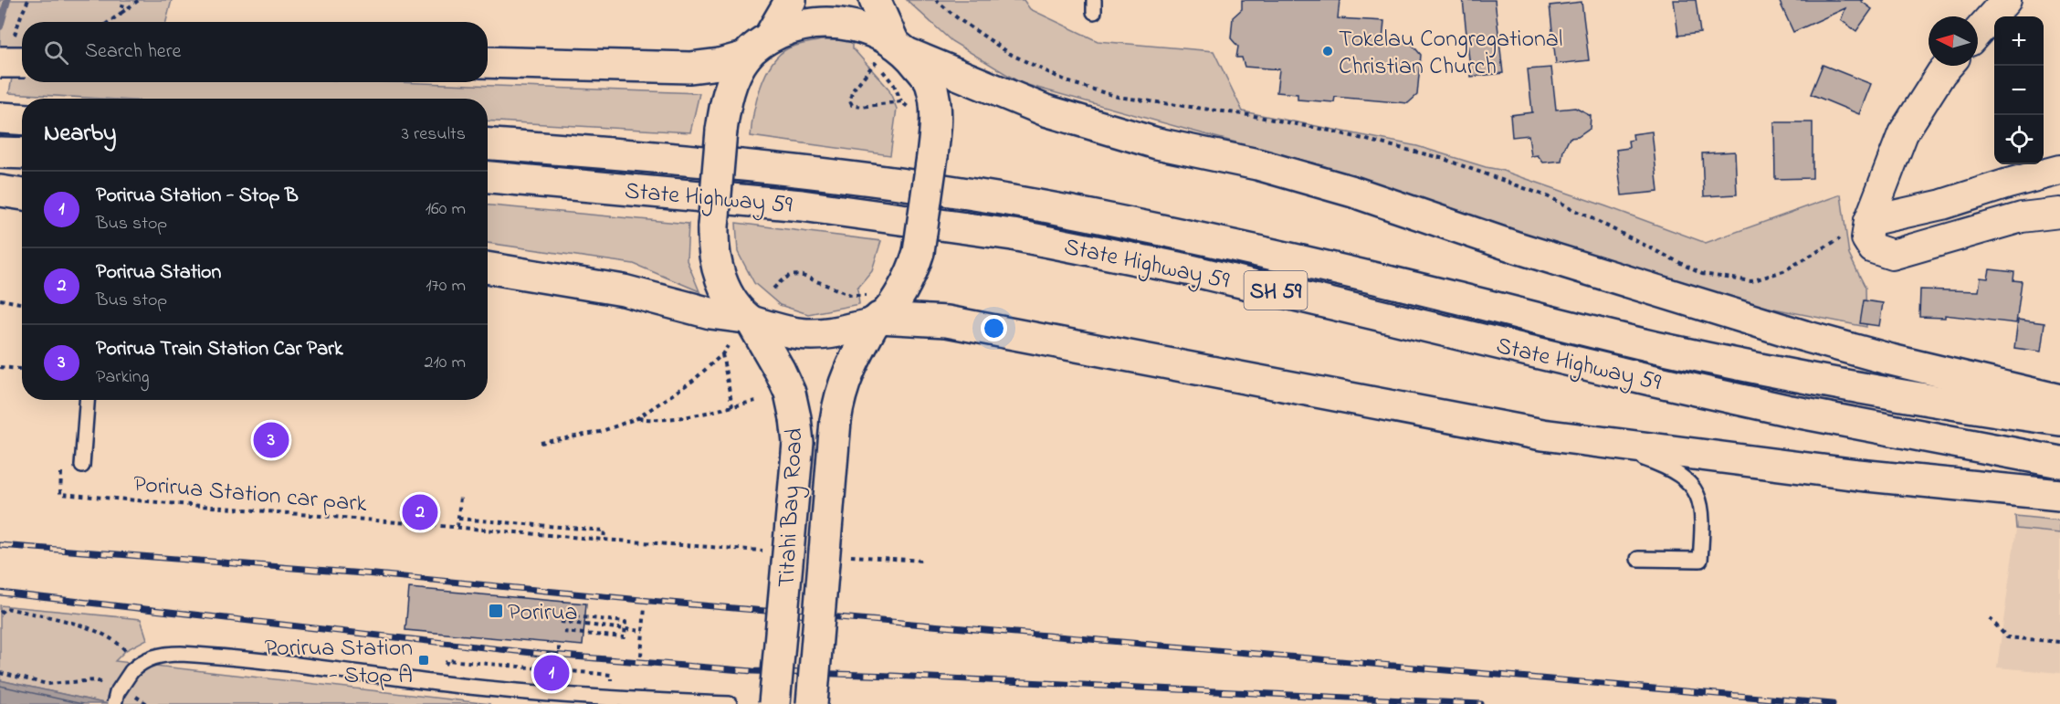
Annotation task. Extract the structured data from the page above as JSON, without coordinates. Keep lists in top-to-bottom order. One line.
{"streets":{"main road":["State Highway 59","SH 59","Titahi Bay Road"],"path":["Porirua Station car park"]},"places":{"other":["Tokelau Congregational Christian Church"],"transit":["Porirua","Porirua Station - Stop A"]},"north":"left","page":{"map_buttons":["+","−"],"search":"Search here","heading":["Nearby","3 results"],"list":[{"mark":"1","name":"Porirua Station - Stop B","note":"Bus stop","value":"160 m"},{"mark":"2","name":"Porirua Station","note":"Bus stop","value":"170 m"},{"mark":"3","name":"Porirua Train Station Car Park","note":"Parking","value":"210 m"}],"pins":["3","2","1"]}}
